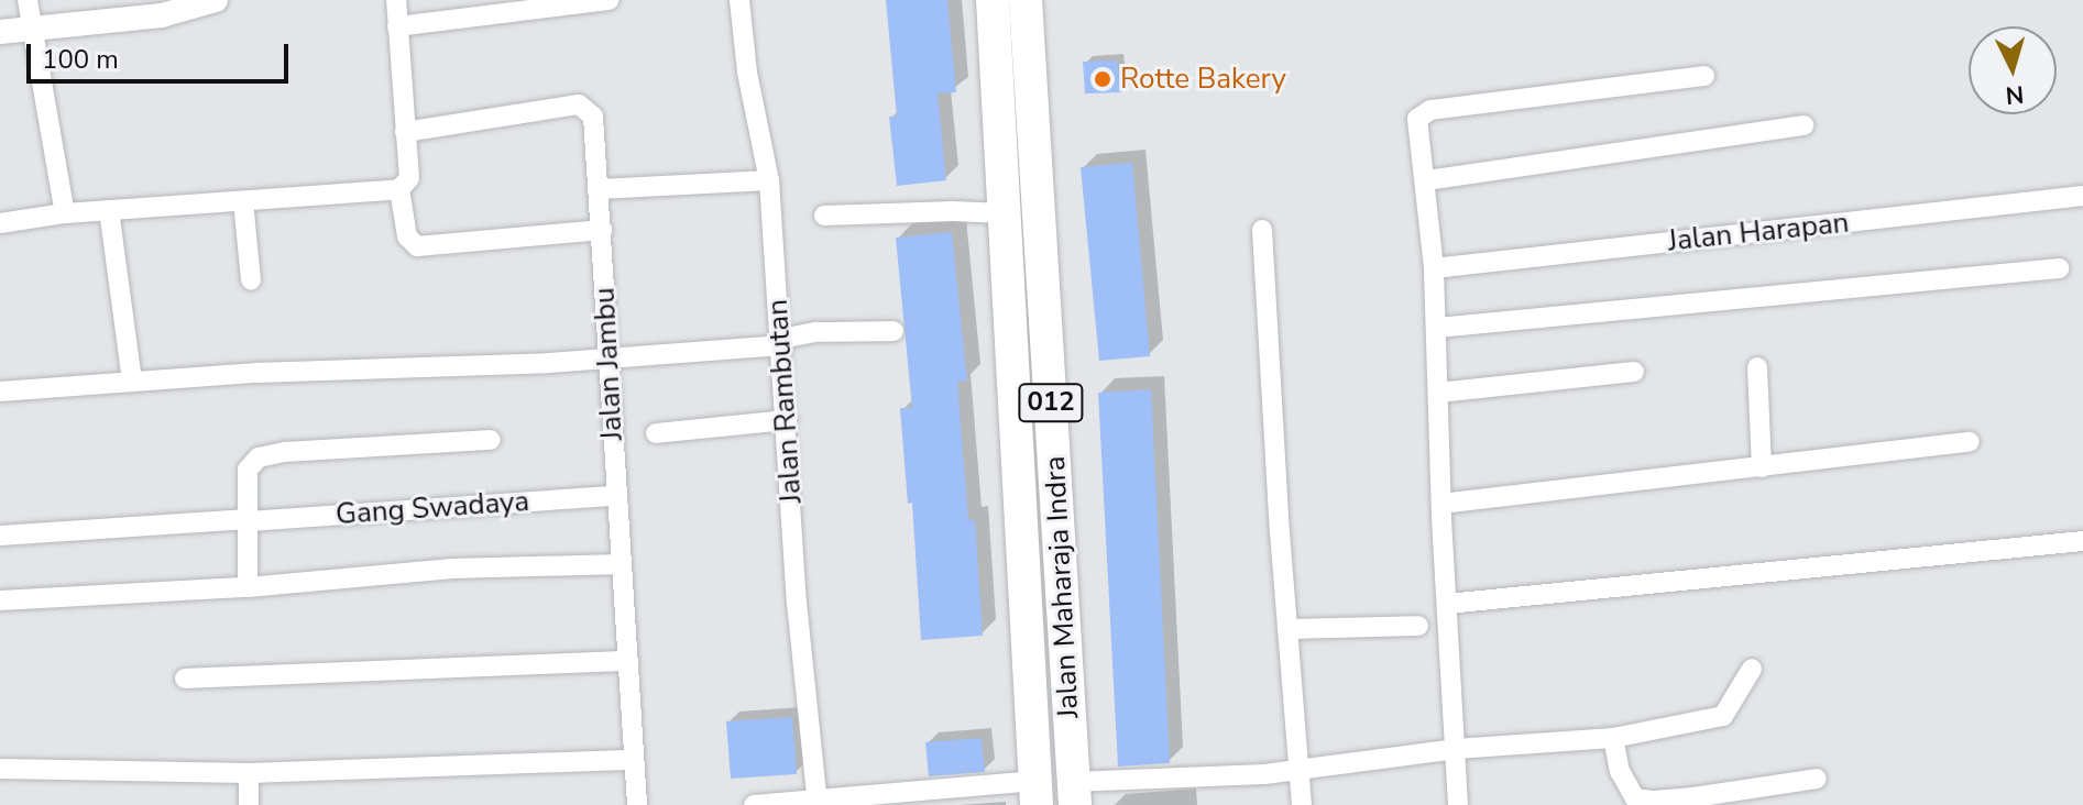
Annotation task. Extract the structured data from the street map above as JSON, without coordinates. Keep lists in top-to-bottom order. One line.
{"streets":{"highway":["012","Jalan Maharaja Indra"],"street":["Jalan Harapan","Jalan Jambu","Jalan Rambutan","Gang Swadaya"]},"crossings":[["Jalan Jambu","Gang Swadaya"]],"places":["Rotte Bakery"],"scale_bar":"100 m","north":"bottom"}
